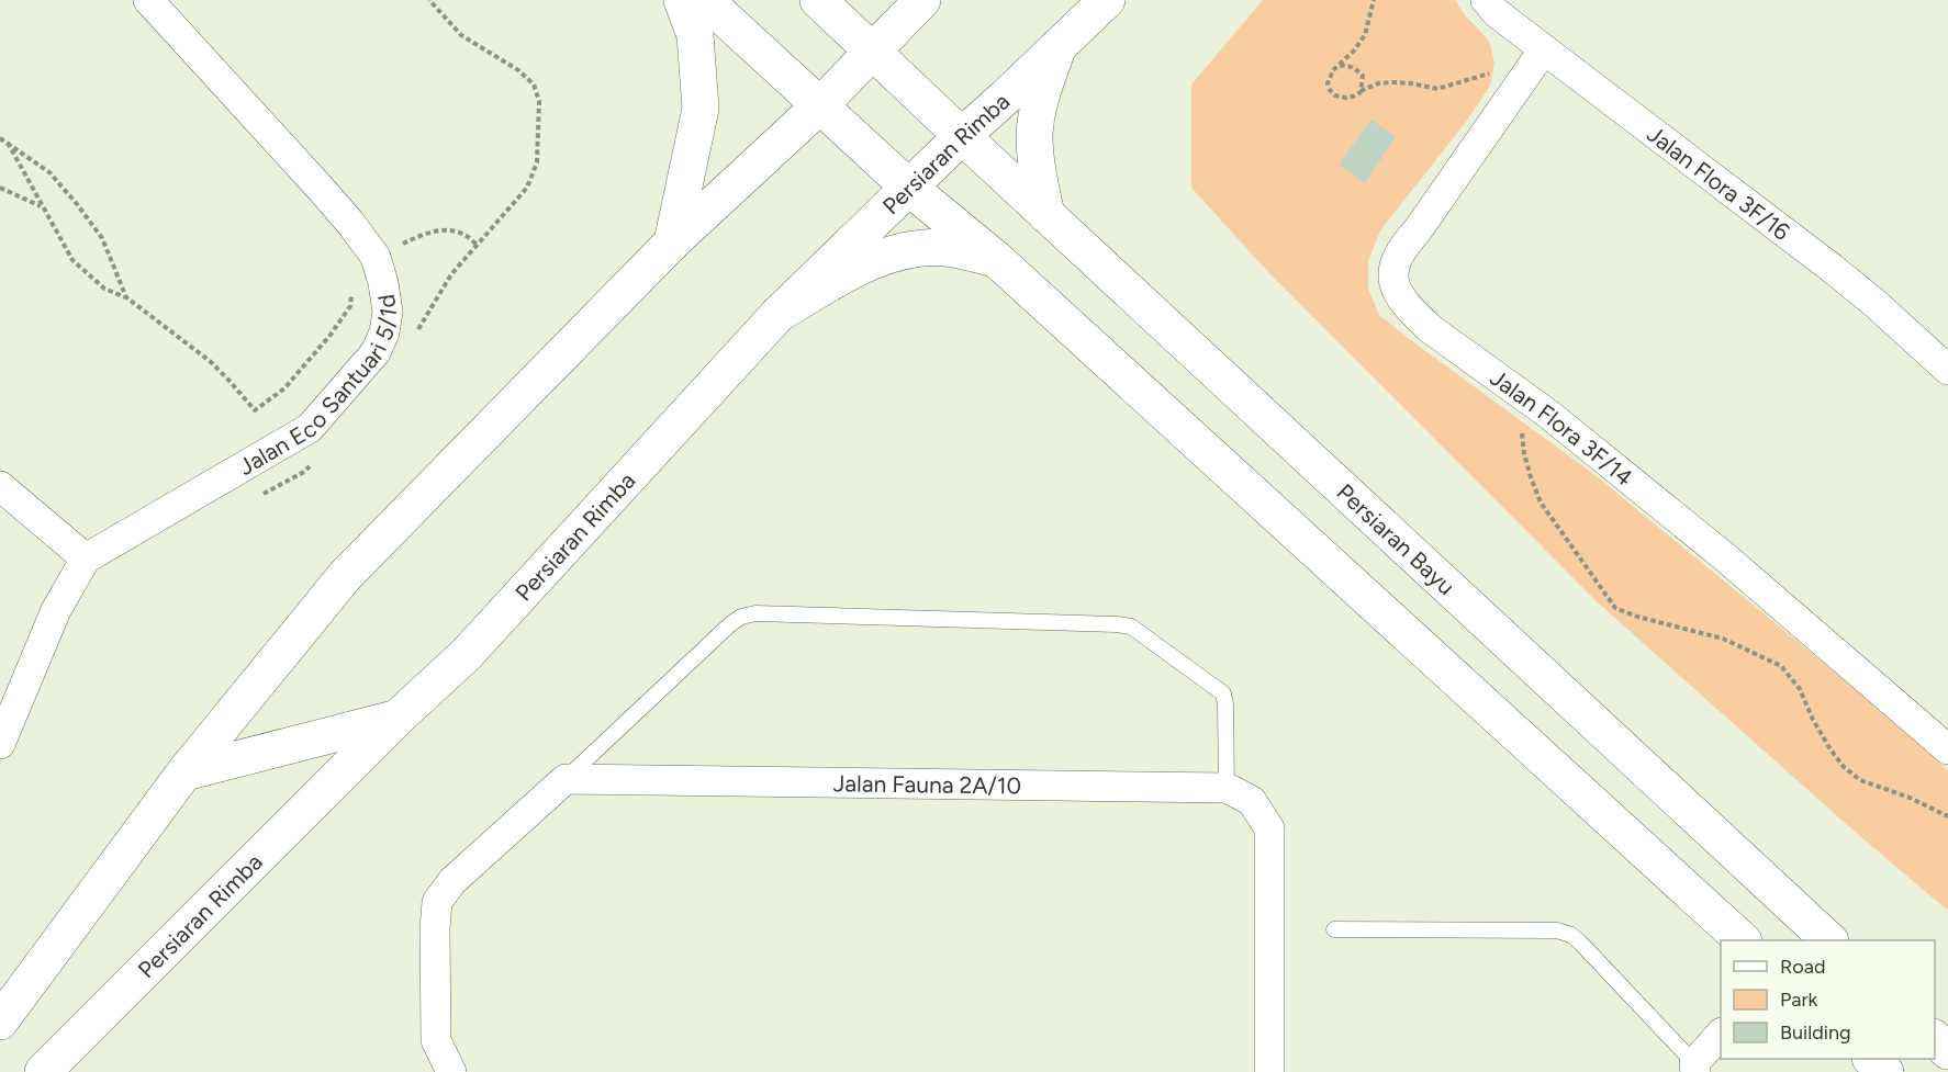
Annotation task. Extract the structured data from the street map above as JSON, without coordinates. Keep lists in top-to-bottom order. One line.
{"streets":{"main road":["Persiaran Rimba","Persiaran Bayu"],"street":["Jalan Flora 3F/16","Jalan Eco Santuari 5/1d","Jalan Flora 3F/14","Jalan Fauna 2A/10"]},"crossings":[["Persiaran Rimba","Persiaran Bayu"],["Jalan Flora 3F/16","Jalan Flora 3F/14"]],"legend":["Road","Park","Building"]}
